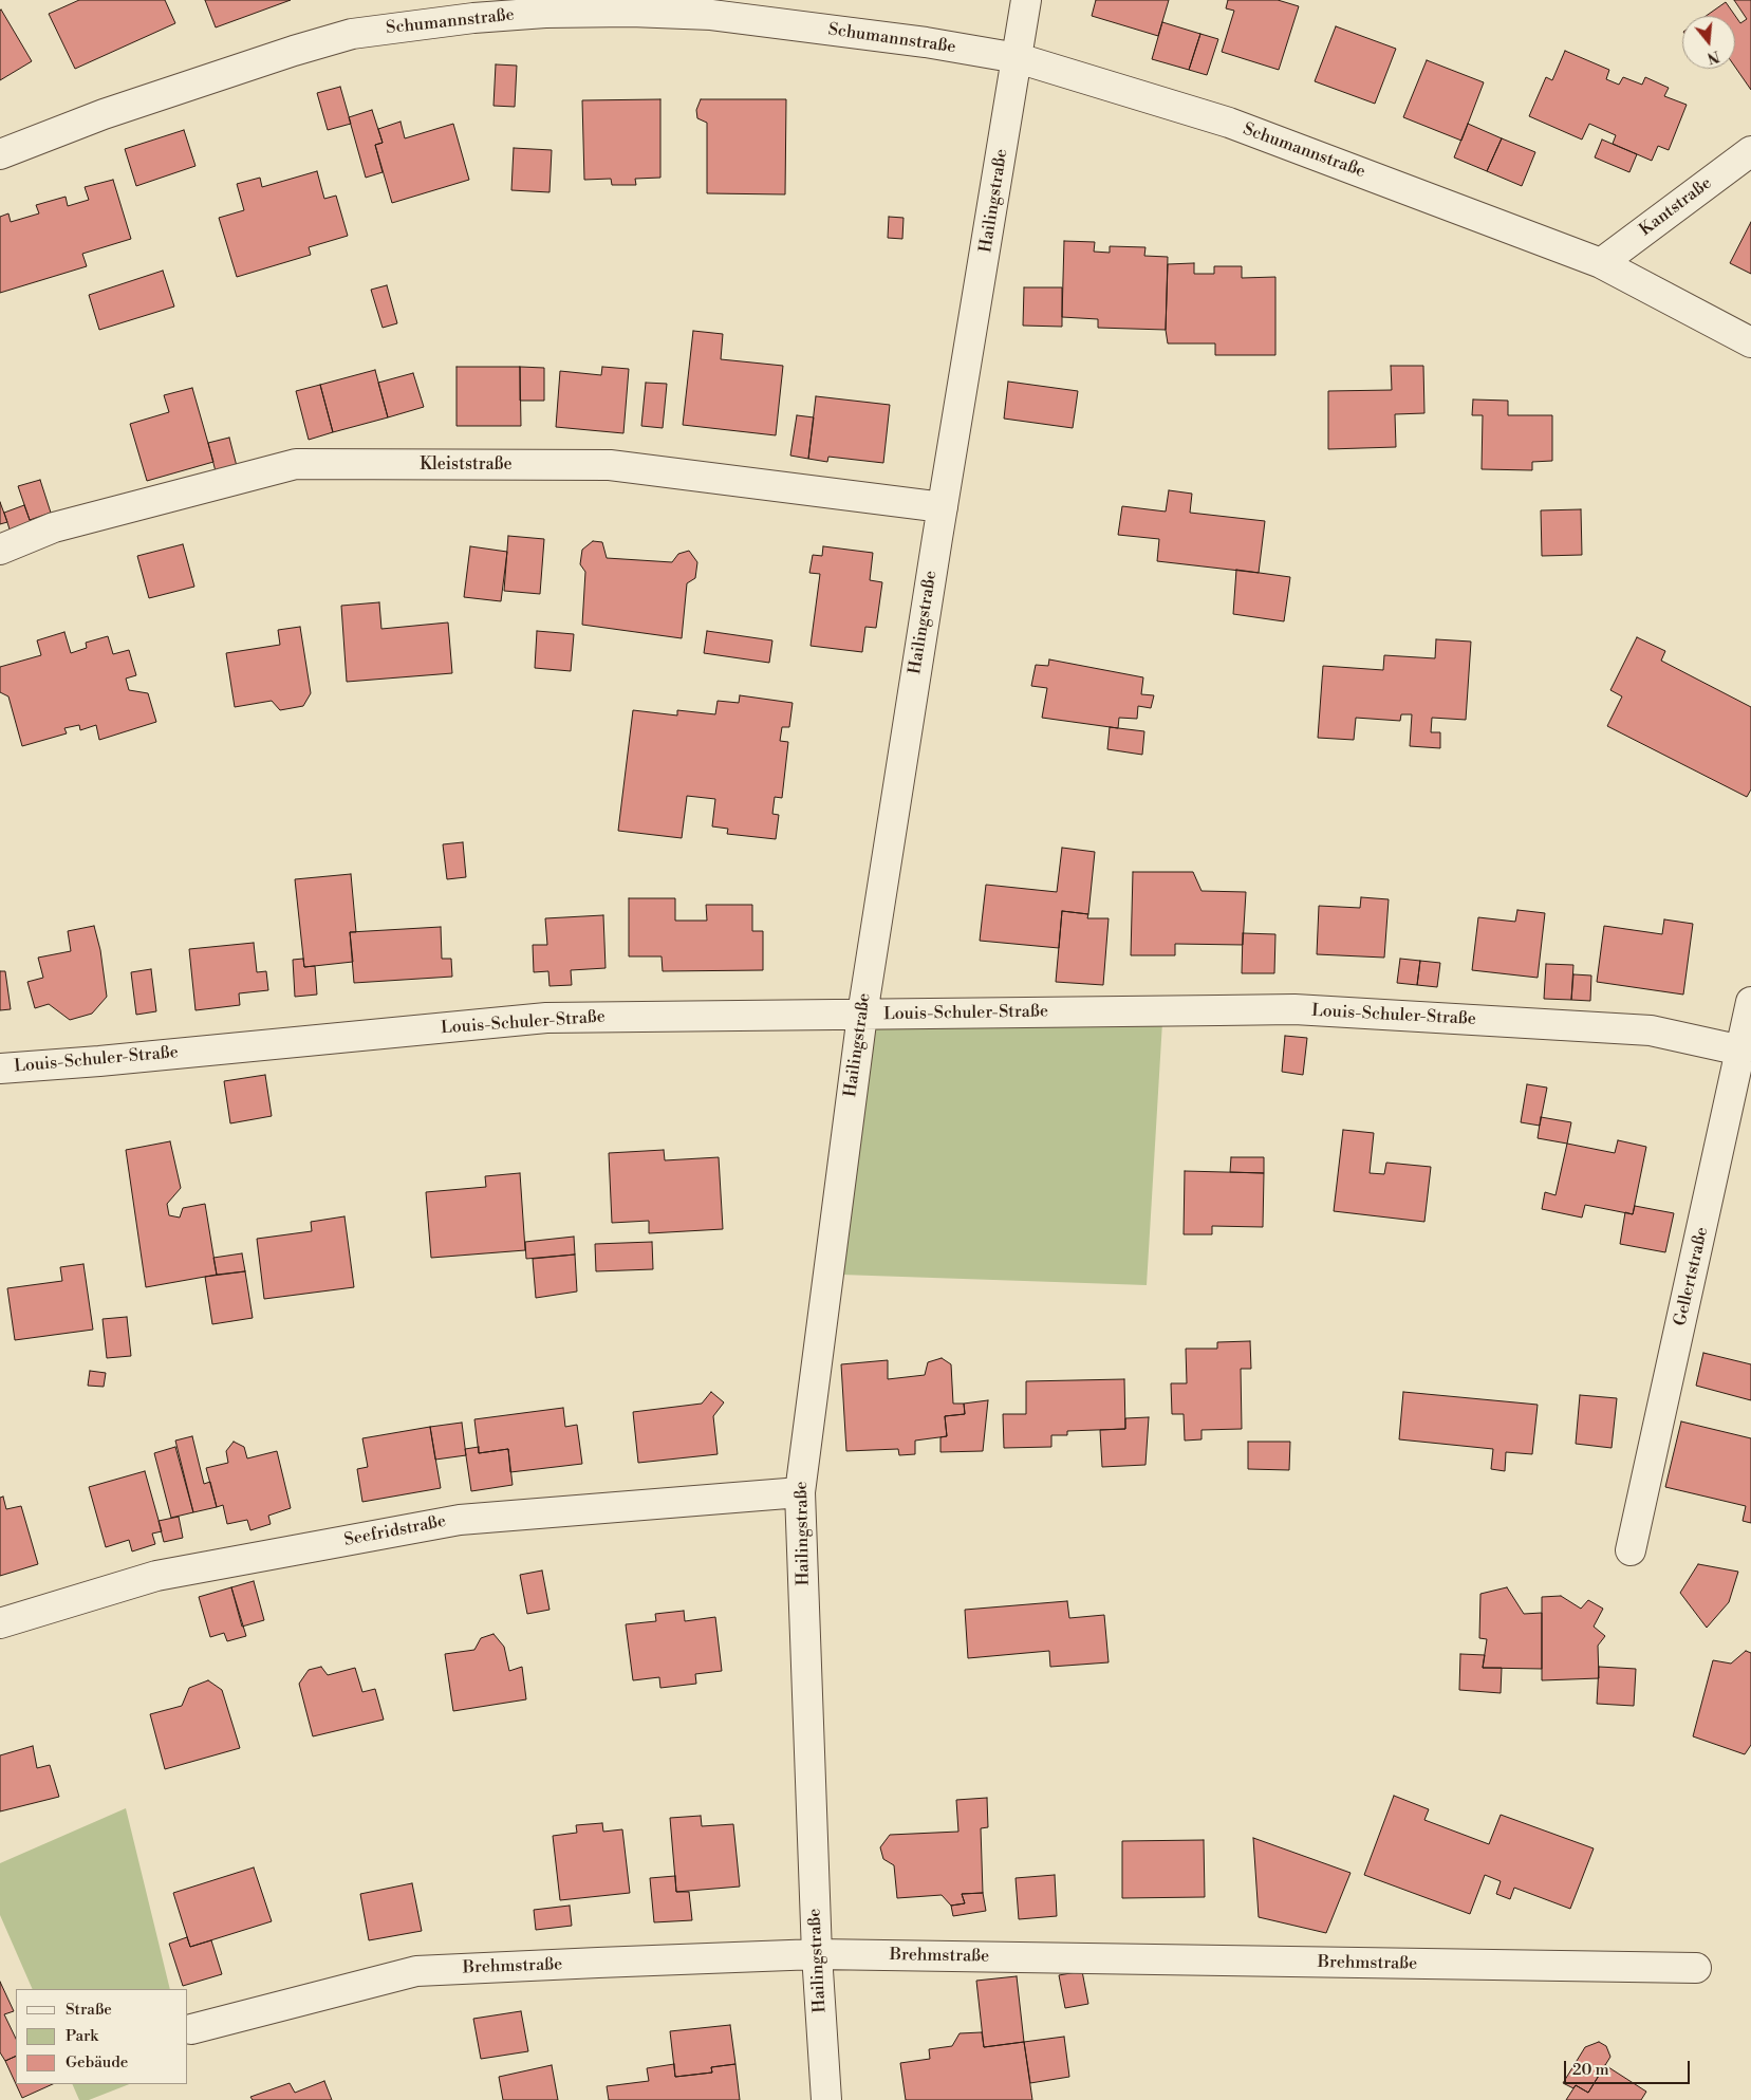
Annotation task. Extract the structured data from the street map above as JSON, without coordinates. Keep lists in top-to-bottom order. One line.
{"streets":{"street":["Schumannstraße","Hailingstraße","Kantstraße","Kleiststraße","Louis-Schuler-Straße","Gellertstraße","Seefridstraße","Brehmstraße"]},"crossings":[["Schumannstraße","Hailingstraße"],["Schumannstraße","Kantstraße"],["Hailingstraße","Kleiststraße"],["Hailingstraße","Louis-Schuler-Straße"],["Hailingstraße","Seefridstraße"],["Hailingstraße","Brehmstraße"],["Louis-Schuler-Straße","Gellertstraße"]],"legend":["Straße","Park","Gebäude"],"scale_bar":"20 m","north":"bottom"}
